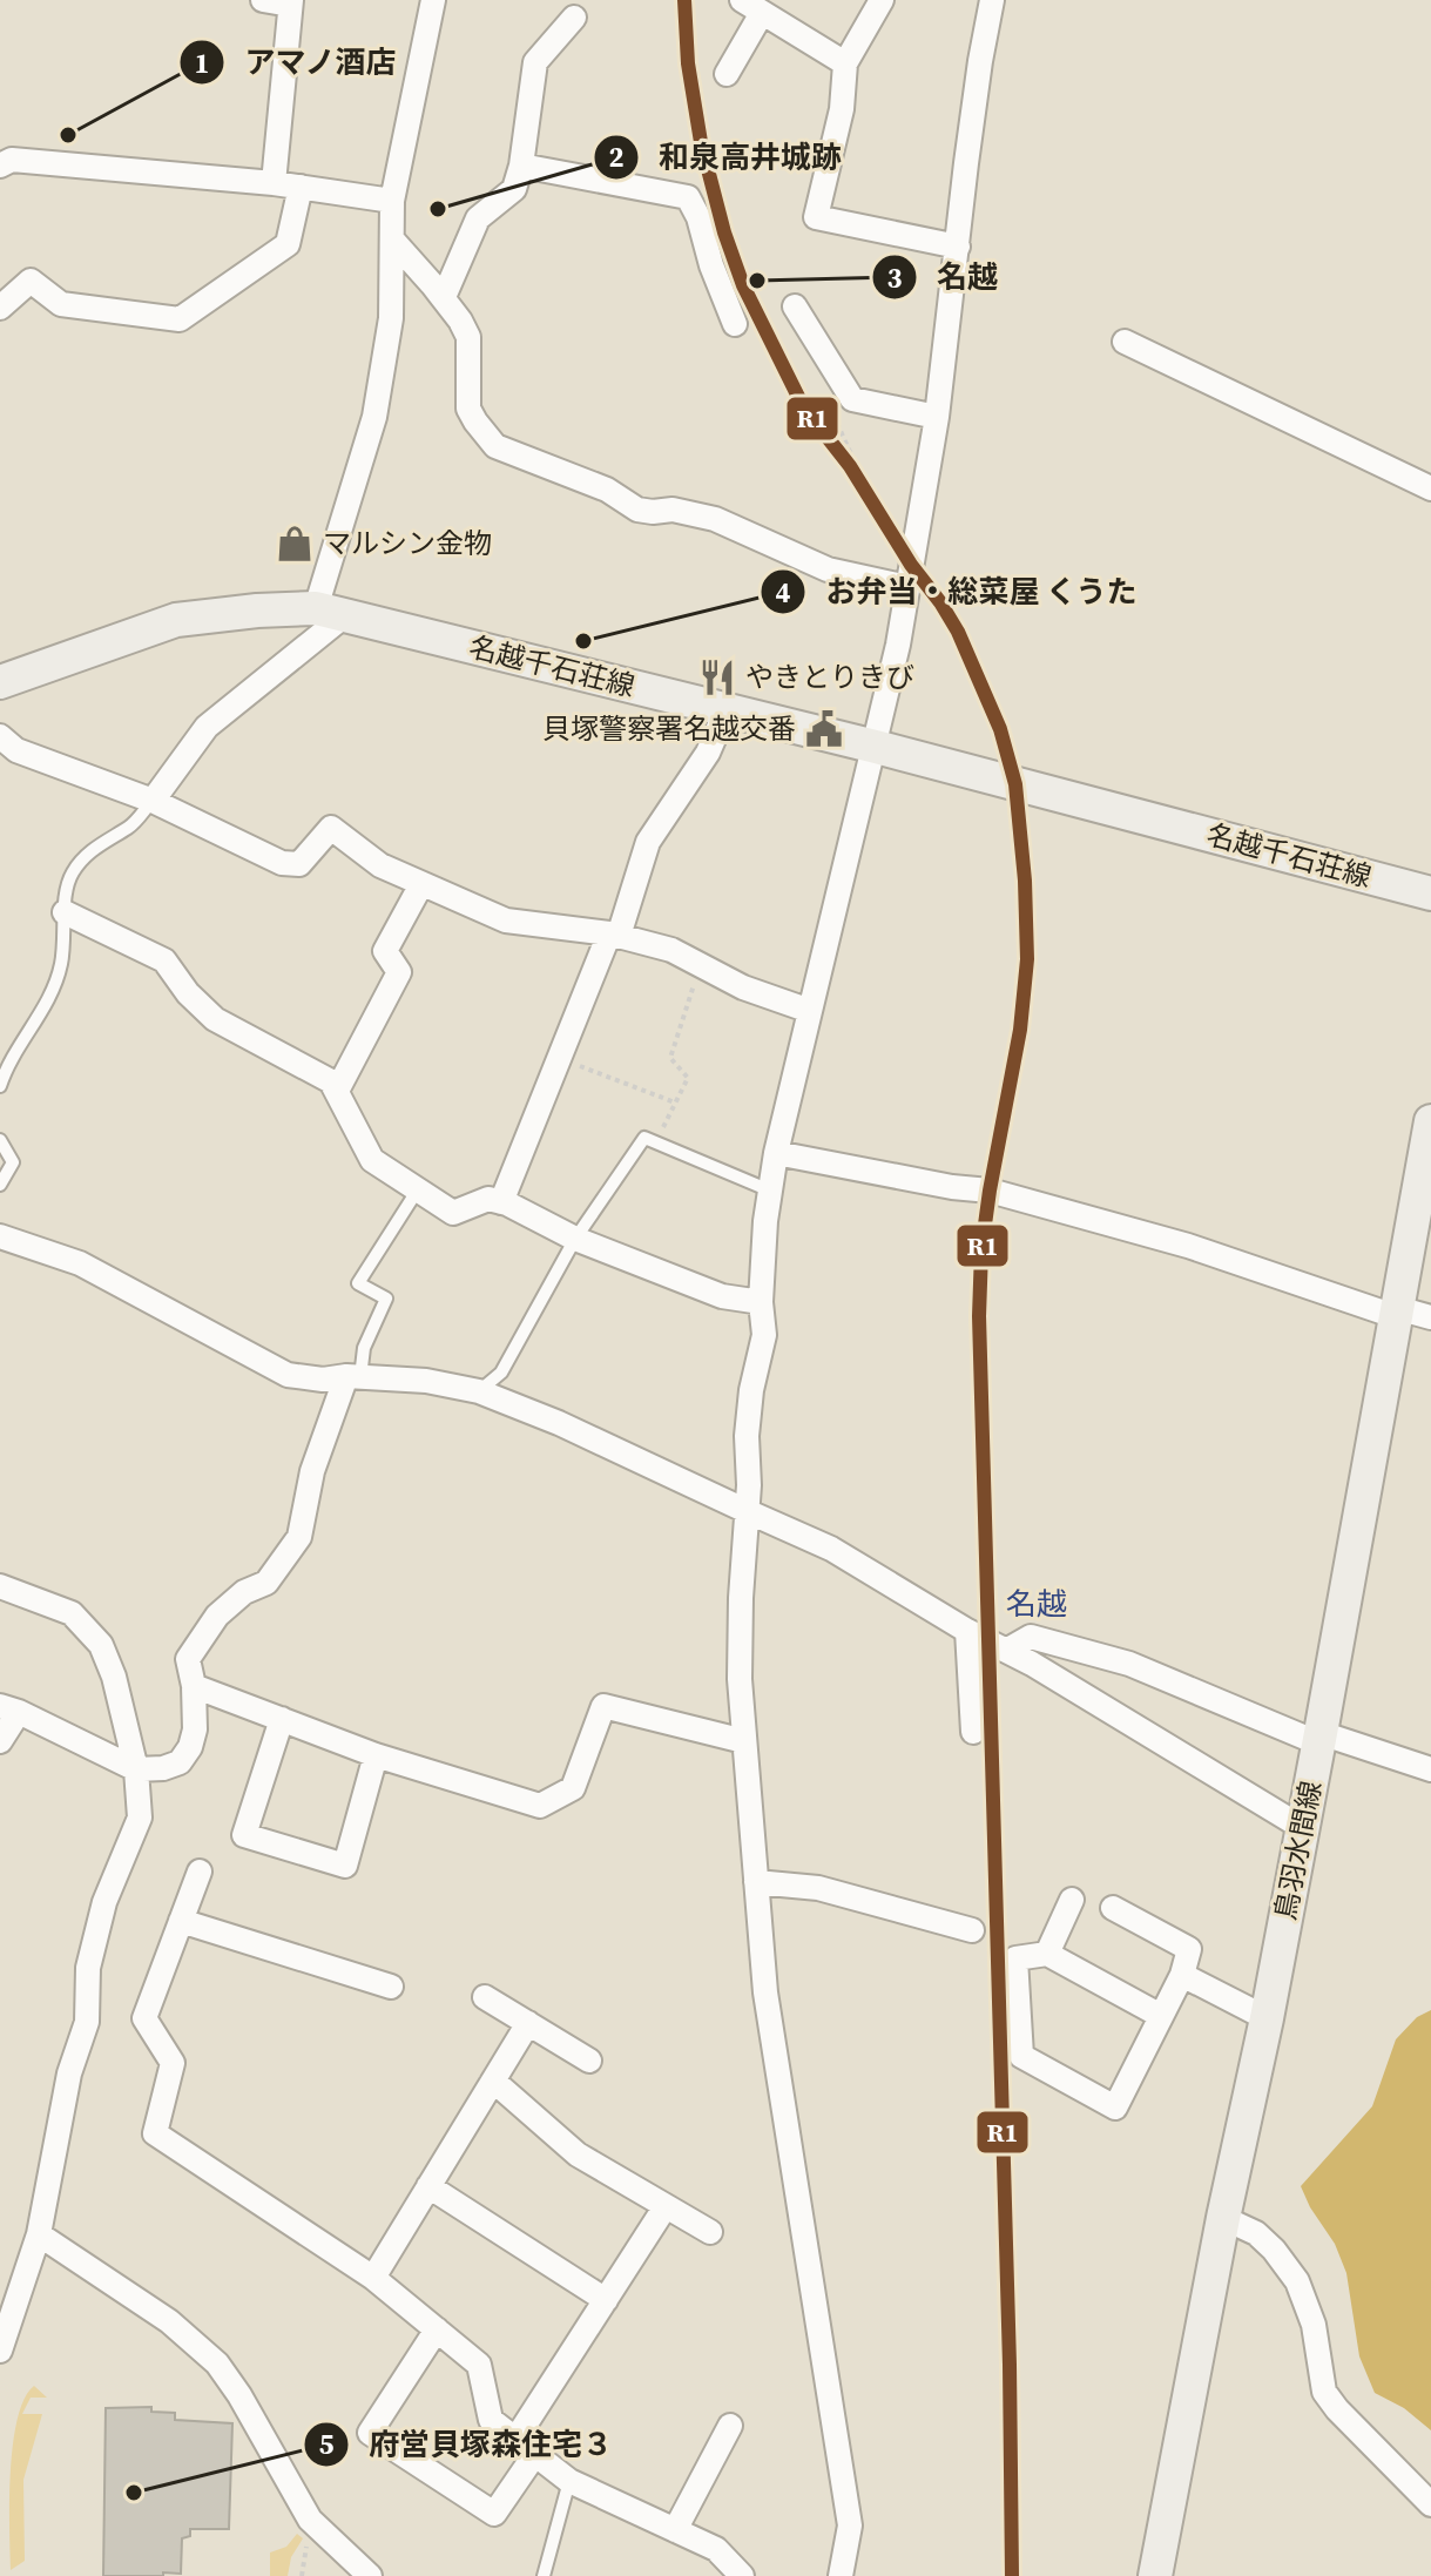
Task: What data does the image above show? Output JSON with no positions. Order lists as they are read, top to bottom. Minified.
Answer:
{"streets":{"street":["名越千石荘線","鳥羽水間線"]},"districts":["名越"],"places":{"other":["アマノ酒店","和泉高井城跡","名越","お弁当・総菜屋 くうた","府営貝塚森住宅３"],"shop":["マルシン金物"],"restaurant":["やきとりきび"],"public building":["貝塚警察署名越交番"]},"lines":["transit line R1"]}
